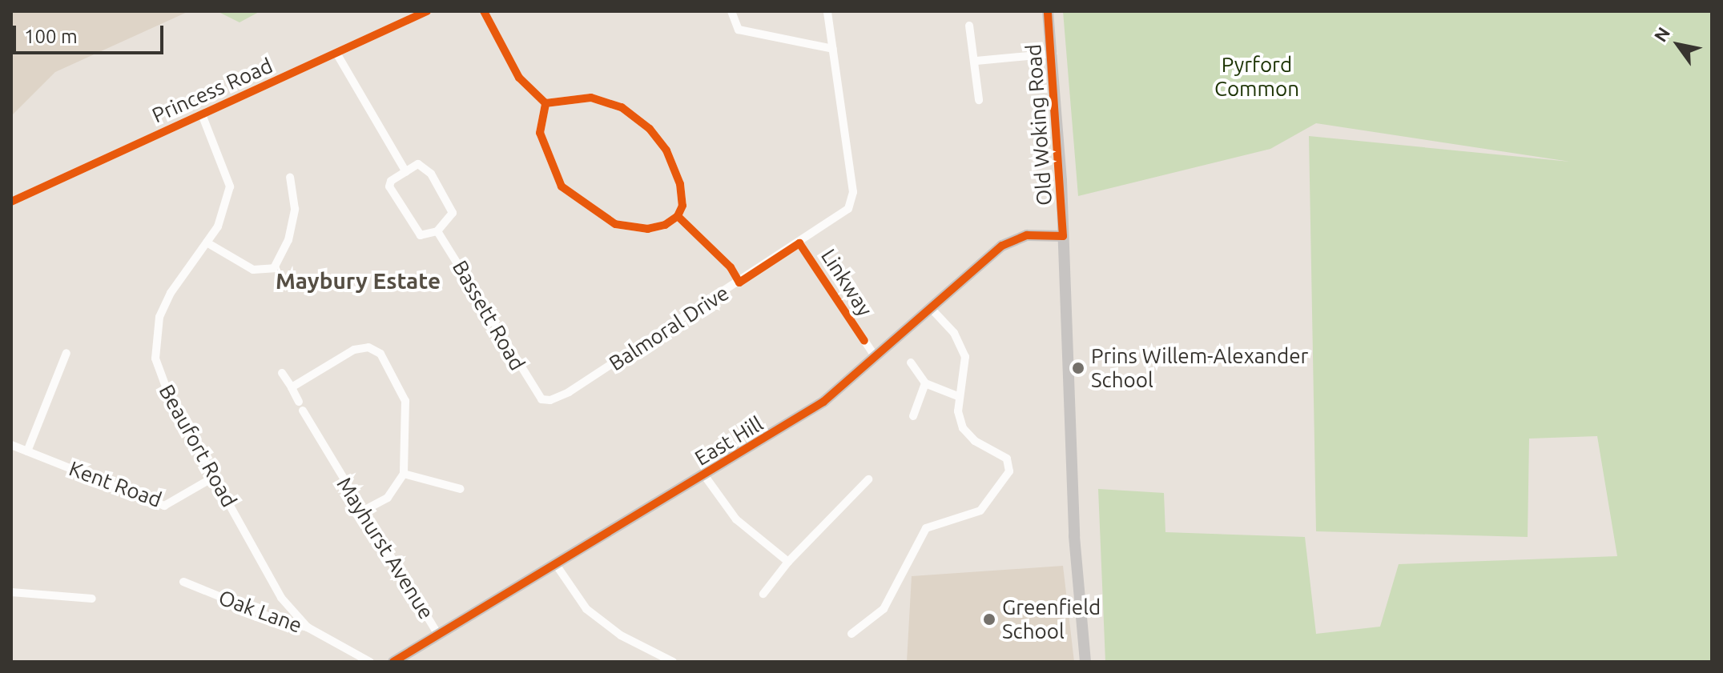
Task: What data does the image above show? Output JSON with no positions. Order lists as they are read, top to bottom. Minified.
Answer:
{"streets":{"street":["Princess Road","Old Woking Road","Linkway","Bassett Road","Balmoral Drive","East Hill","Beaufort Road","Kent Road","Mayhurst Avenue","Oak Lane"]},"crossings":[["Princess Road","Beaufort Road"],["Old Woking Road","East Hill"],["Linkway","Balmoral Drive"],["Linkway","East Hill"],["Bassett Road","Balmoral Drive"],["East Hill","Mayhurst Avenue"],["Beaufort Road","Kent Road"],["Beaufort Road","Oak Lane"]],"districts":["Maybury Estate"],"parks":["Pyrford Common"],"places":["Prins Willem-Alexander School","Greenfield School"],"scale_bar":"100 m","north":"top left"}
